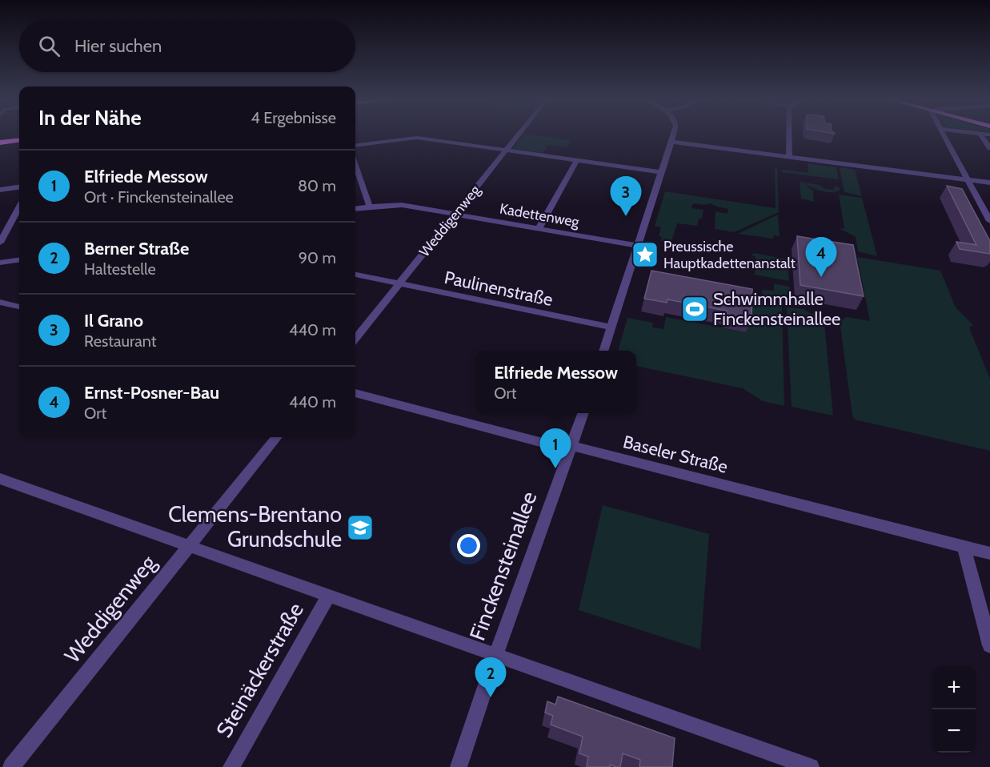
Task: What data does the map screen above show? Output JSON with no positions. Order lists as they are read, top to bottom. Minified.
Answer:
{"streets":{"street":["Kadettenweg","Weddigenweg","Paulinenstraße","Baseler Straße","Finckensteinallee","Steinäckerstraße"]},"crossings":[["Kadettenweg","Weddigenweg"],["Weddigenweg","Paulinenstraße"],["Baseler Straße","Finckensteinallee"]],"places":{"place":["Preussische Hauptkadettenanstalt"],"sports":["Schwimmhalle Finckensteinallee"],"school or university":["Clemens-Brentano Grundschule"]},"page":{"search":"Hier suchen","heading":["In der Nähe","4 Ergebnisse"],"list":[{"mark":"1","name":"Elfriede Messow","note":"Ort · Finckensteinallee","value":"80 m"},{"mark":"2","name":"Berner Straße","note":"Haltestelle","value":"90 m"},{"mark":"3","name":"Il Grano","note":"Restaurant","value":"440 m"},{"mark":"4","name":"Ernst-Posner-Bau","note":"Ort","value":"440 m"}],"pins":["3","4","1","2"],"popup":["Elfriede Messow","Ort"],"map_buttons":["+","−"]}}
